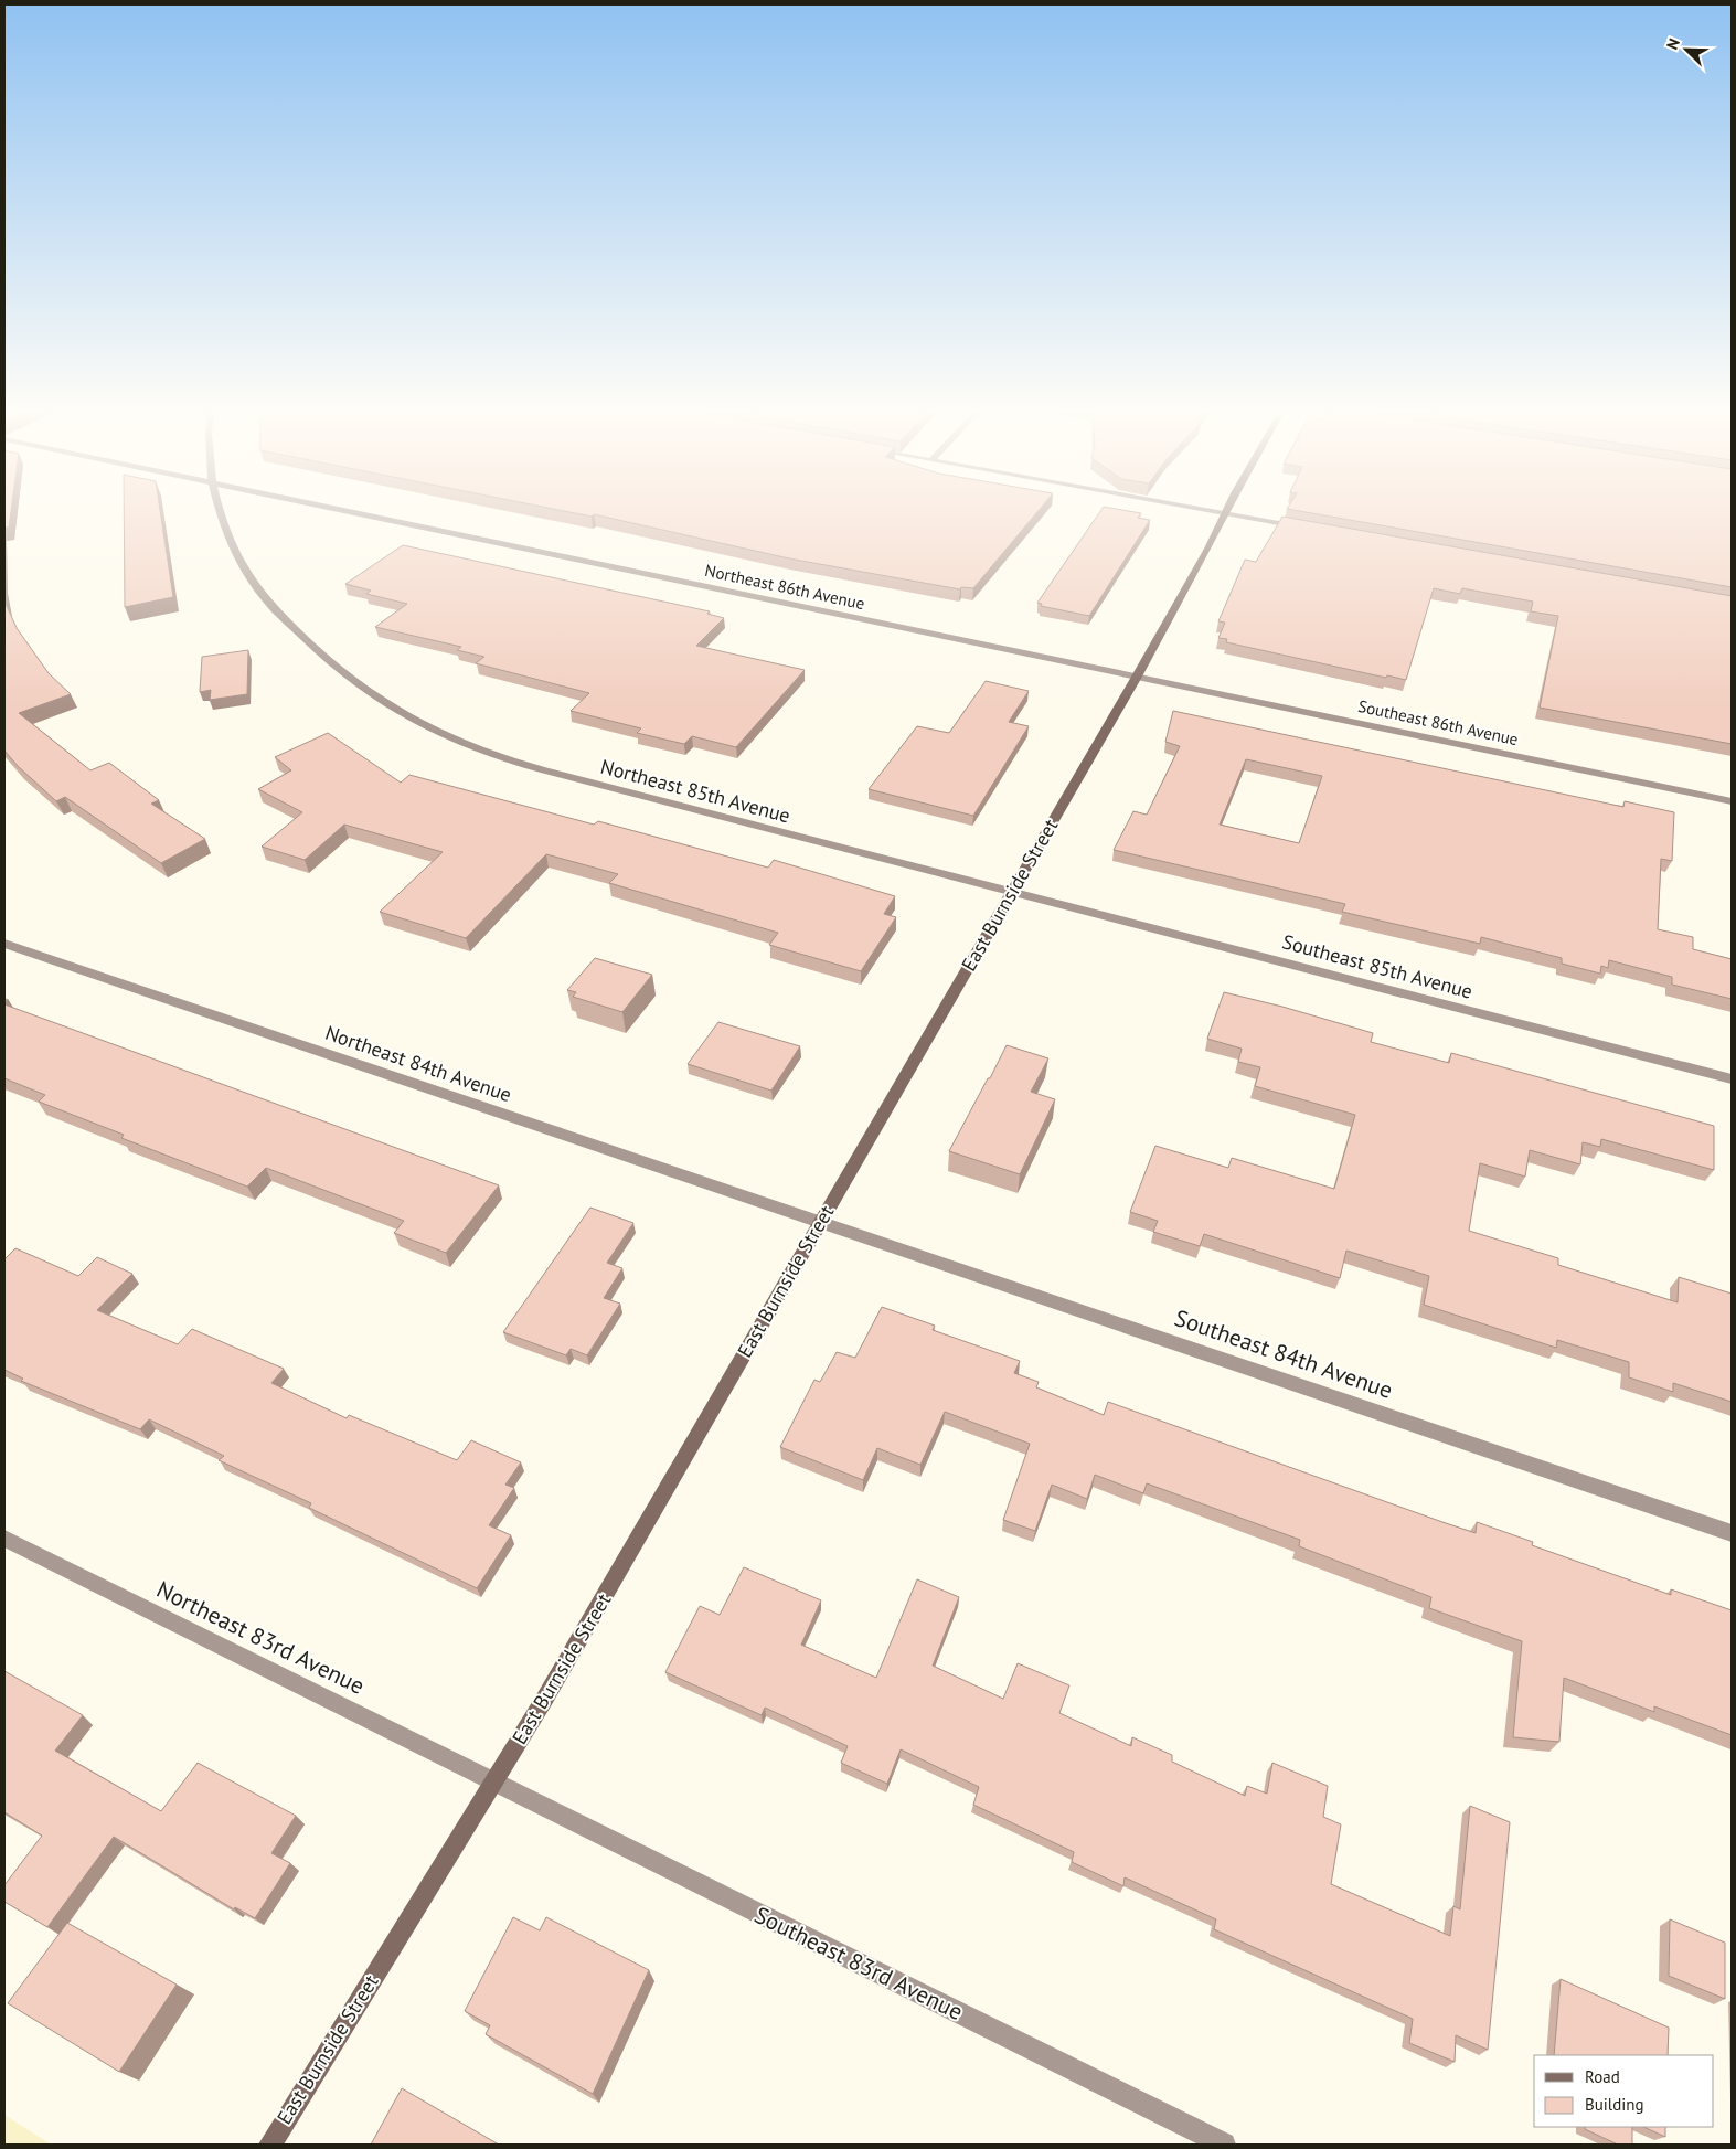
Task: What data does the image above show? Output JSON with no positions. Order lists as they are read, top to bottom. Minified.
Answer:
{"streets":{"street":["Northeast 86th Avenue","Southeast 86th Avenue","Northeast 85th Avenue","East Burnside Street","Southeast 85th Avenue","Northeast 84th Avenue","Southeast 84th Avenue","Northeast 83rd Avenue","Southeast 83rd Avenue"]},"crossings":[["Northeast 86th Avenue","Southeast 86th Avenue"],["Northeast 86th Avenue","East Burnside Street"],["Southeast 86th Avenue","East Burnside Street"],["Northeast 85th Avenue","East Burnside Street"],["Northeast 85th Avenue","Southeast 85th Avenue"],["East Burnside Street","Southeast 85th Avenue"],["East Burnside Street","Northeast 84th Avenue"],["East Burnside Street","Southeast 84th Avenue"],["East Burnside Street","Northeast 83rd Avenue"],["East Burnside Street","Southeast 83rd Avenue"],["Northeast 84th Avenue","Southeast 84th Avenue"],["Northeast 83rd Avenue","Southeast 83rd Avenue"]],"legend":["Road","Building"],"north":"top left"}
